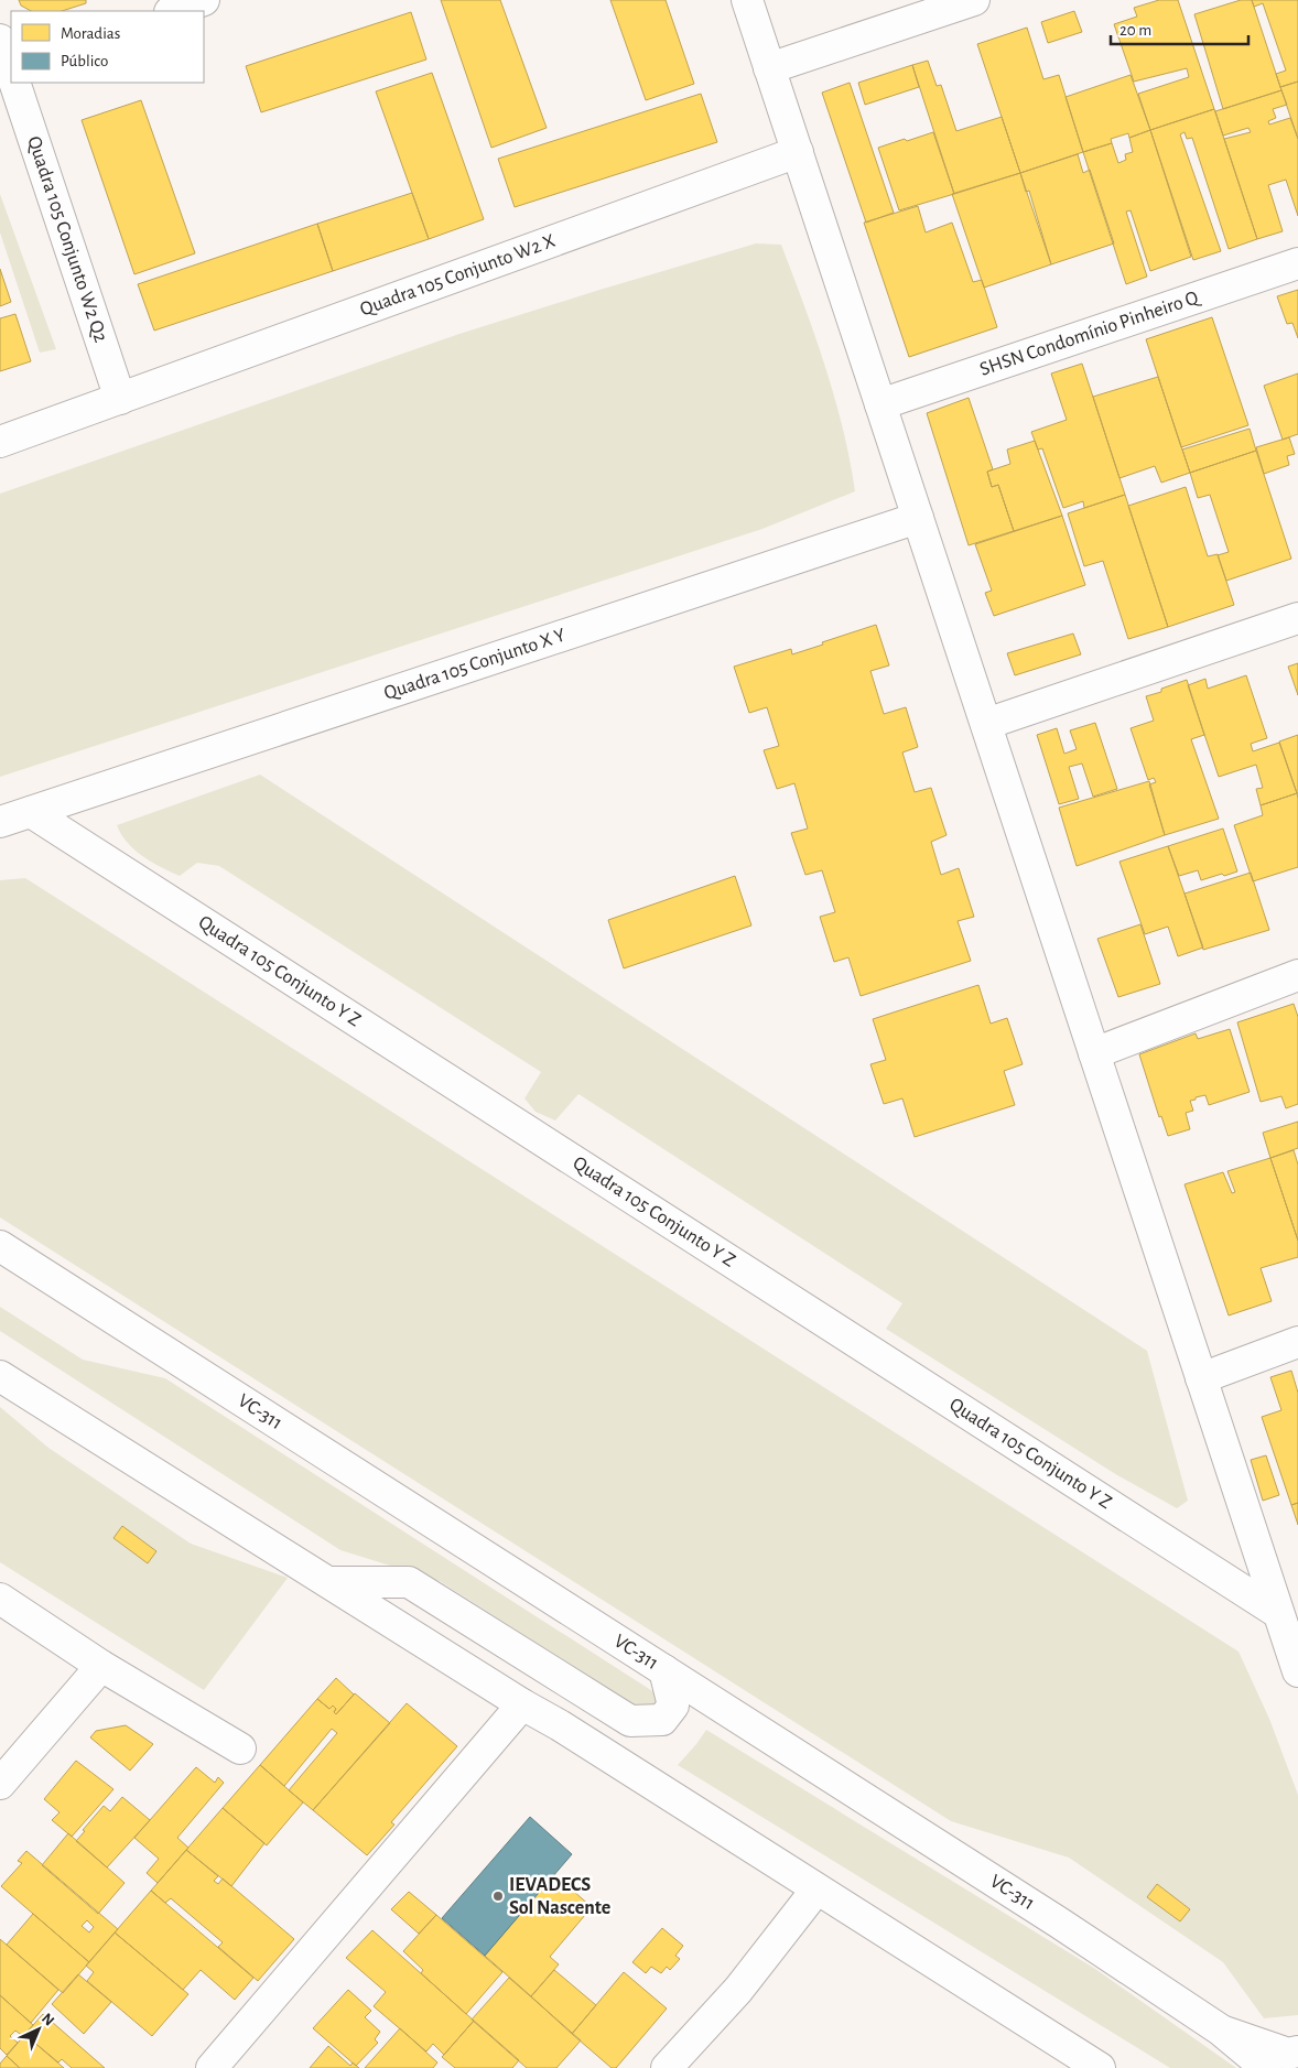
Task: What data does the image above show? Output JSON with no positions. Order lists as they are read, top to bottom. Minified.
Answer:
{"streets":{"street":["Quadra 105 Conjunto W2 Q2","Quadra 105 Conjunto W2 X","SHSN Condomínio Pinheiro Q","Quadra 105 Conjunto X Y","Quadra 105 Conjunto Y Z","VC-311"]},"crossings":[["Quadra 105 Conjunto W2 Q2","Quadra 105 Conjunto W2 X"],["Quadra 105 Conjunto X Y","Quadra 105 Conjunto Y Z"]],"places":["IEVADECS Sol Nascente"],"legend":["Moradias","Público"],"scale_bar":"20 m","north":"top right"}
